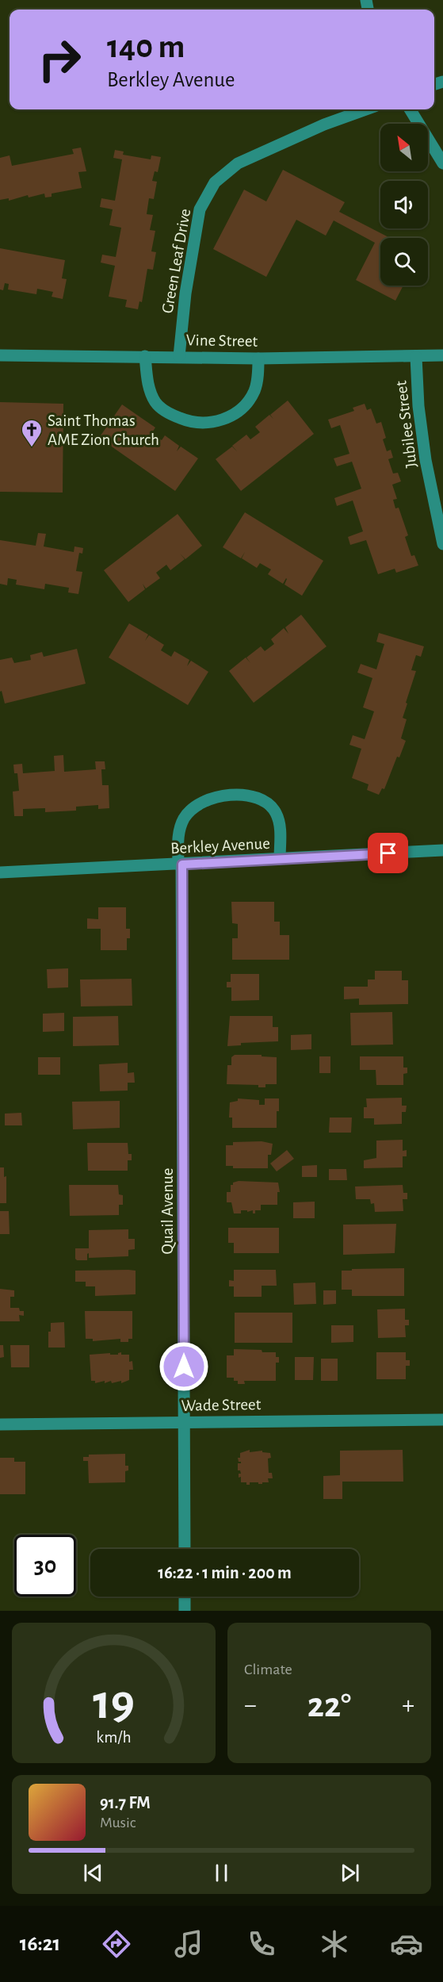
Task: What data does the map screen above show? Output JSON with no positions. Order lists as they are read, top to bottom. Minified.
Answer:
{"streets":{"street":["Green Leaf Drive","Vine Street","Jubilee Street","Berkley Avenue","Quail Avenue","Wade Street"]},"crossings":[["Green Leaf Drive","Vine Street"],["Vine Street","Jubilee Street"],["Berkley Avenue","Quail Avenue"],["Quail Avenue","Wade Street"]],"places":{"church":["Saint Thomas AME Zion Church"]},"north":"top left","page":{"turn":["140 m","Berkley Avenue"],"limit":"30","trip":"16:22 · 1 min · 200 m","tile":"Climate","heat":["−","22°","+"],"song":["91.7 FM","Music"],"tabs":"16:21","gauge":["19","km/h"]}}
